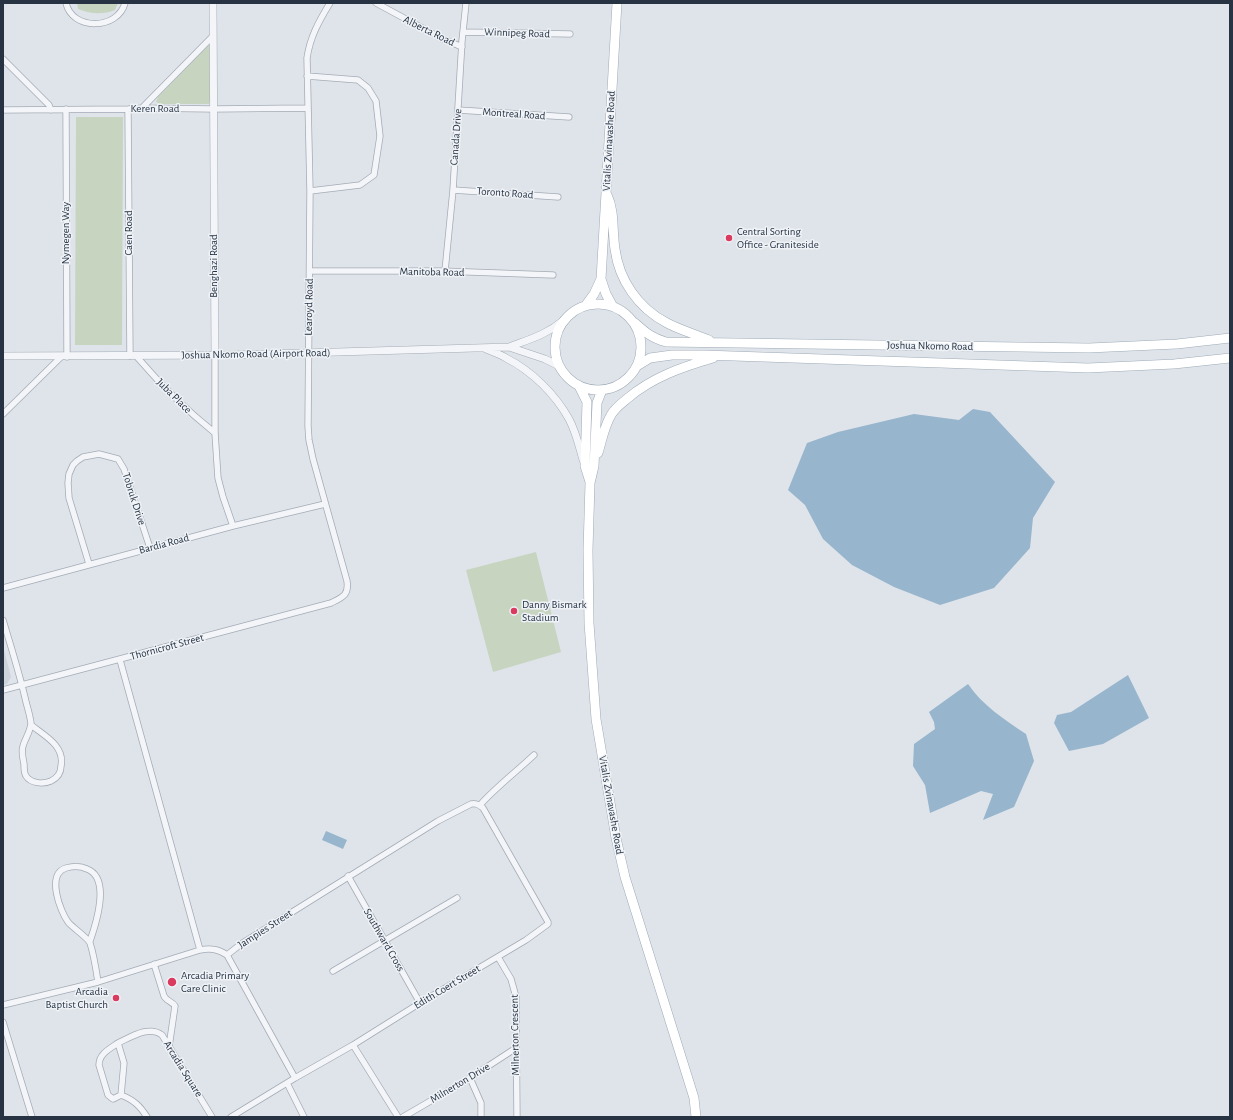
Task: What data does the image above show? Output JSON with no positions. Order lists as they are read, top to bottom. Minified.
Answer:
{"streets":{"main road":["Vitalis Zvinavashe Road","Joshua Nkomo Road"],"street":["Alberta Road","Winnipeg Road","Keren Road","Montreal Road","Canada Drive","Toronto Road","Nymegen Way","Caen Road","Benghazi Road","Manitoba Road","Learoyd Road","Joshua Nkomo Road (Airport Road)","Juba Place","Tobruk Drive","Bardia Road","Thornicroft Street","Jampies Street","Southward Cross","Edith Coert Street","Milnerton Crescent","Arcadia Square","Milnerton Drive"]},"crossings":[["Alberta Road","Canada Drive"],["Winnipeg Road","Canada Drive"],["Keren Road","Nymegen Way"],["Keren Road","Caen Road"],["Keren Road","Benghazi Road"],["Keren Road","Learoyd Road"],["Montreal Road","Canada Drive"],["Canada Drive","Toronto Road"],["Canada Drive","Manitoba Road"],["Vitalis Zvinavashe Road","Joshua Nkomo Road"],["Nymegen Way","Joshua Nkomo Road (Airport Road)"],["Caen Road","Joshua Nkomo Road (Airport Road)"],["Caen Road","Juba Place"],["Benghazi Road","Joshua Nkomo Road (Airport Road)"],["Benghazi Road","Juba Place"],["Benghazi Road","Bardia Road"],["Manitoba Road","Learoyd Road"],["Learoyd Road","Joshua Nkomo Road (Airport Road)"],["Learoyd Road","Bardia Road"],["Learoyd Road","Thornicroft Street"],["Joshua Nkomo Road (Airport Road)","Juba Place"],["Tobruk Drive","Bardia Road"],["Jampies Street","Southward Cross"],["Jampies Street","Edith Coert Street"],["Southward Cross","Edith Coert Street"],["Edith Coert Street","Milnerton Crescent"],["Milnerton Crescent","Milnerton Drive"]],"places":["Central Sorting Office - Graniteside","Danny Bismark Stadium","Arcadia Primary Care Clinic","Arcadia Baptist Church"]}
